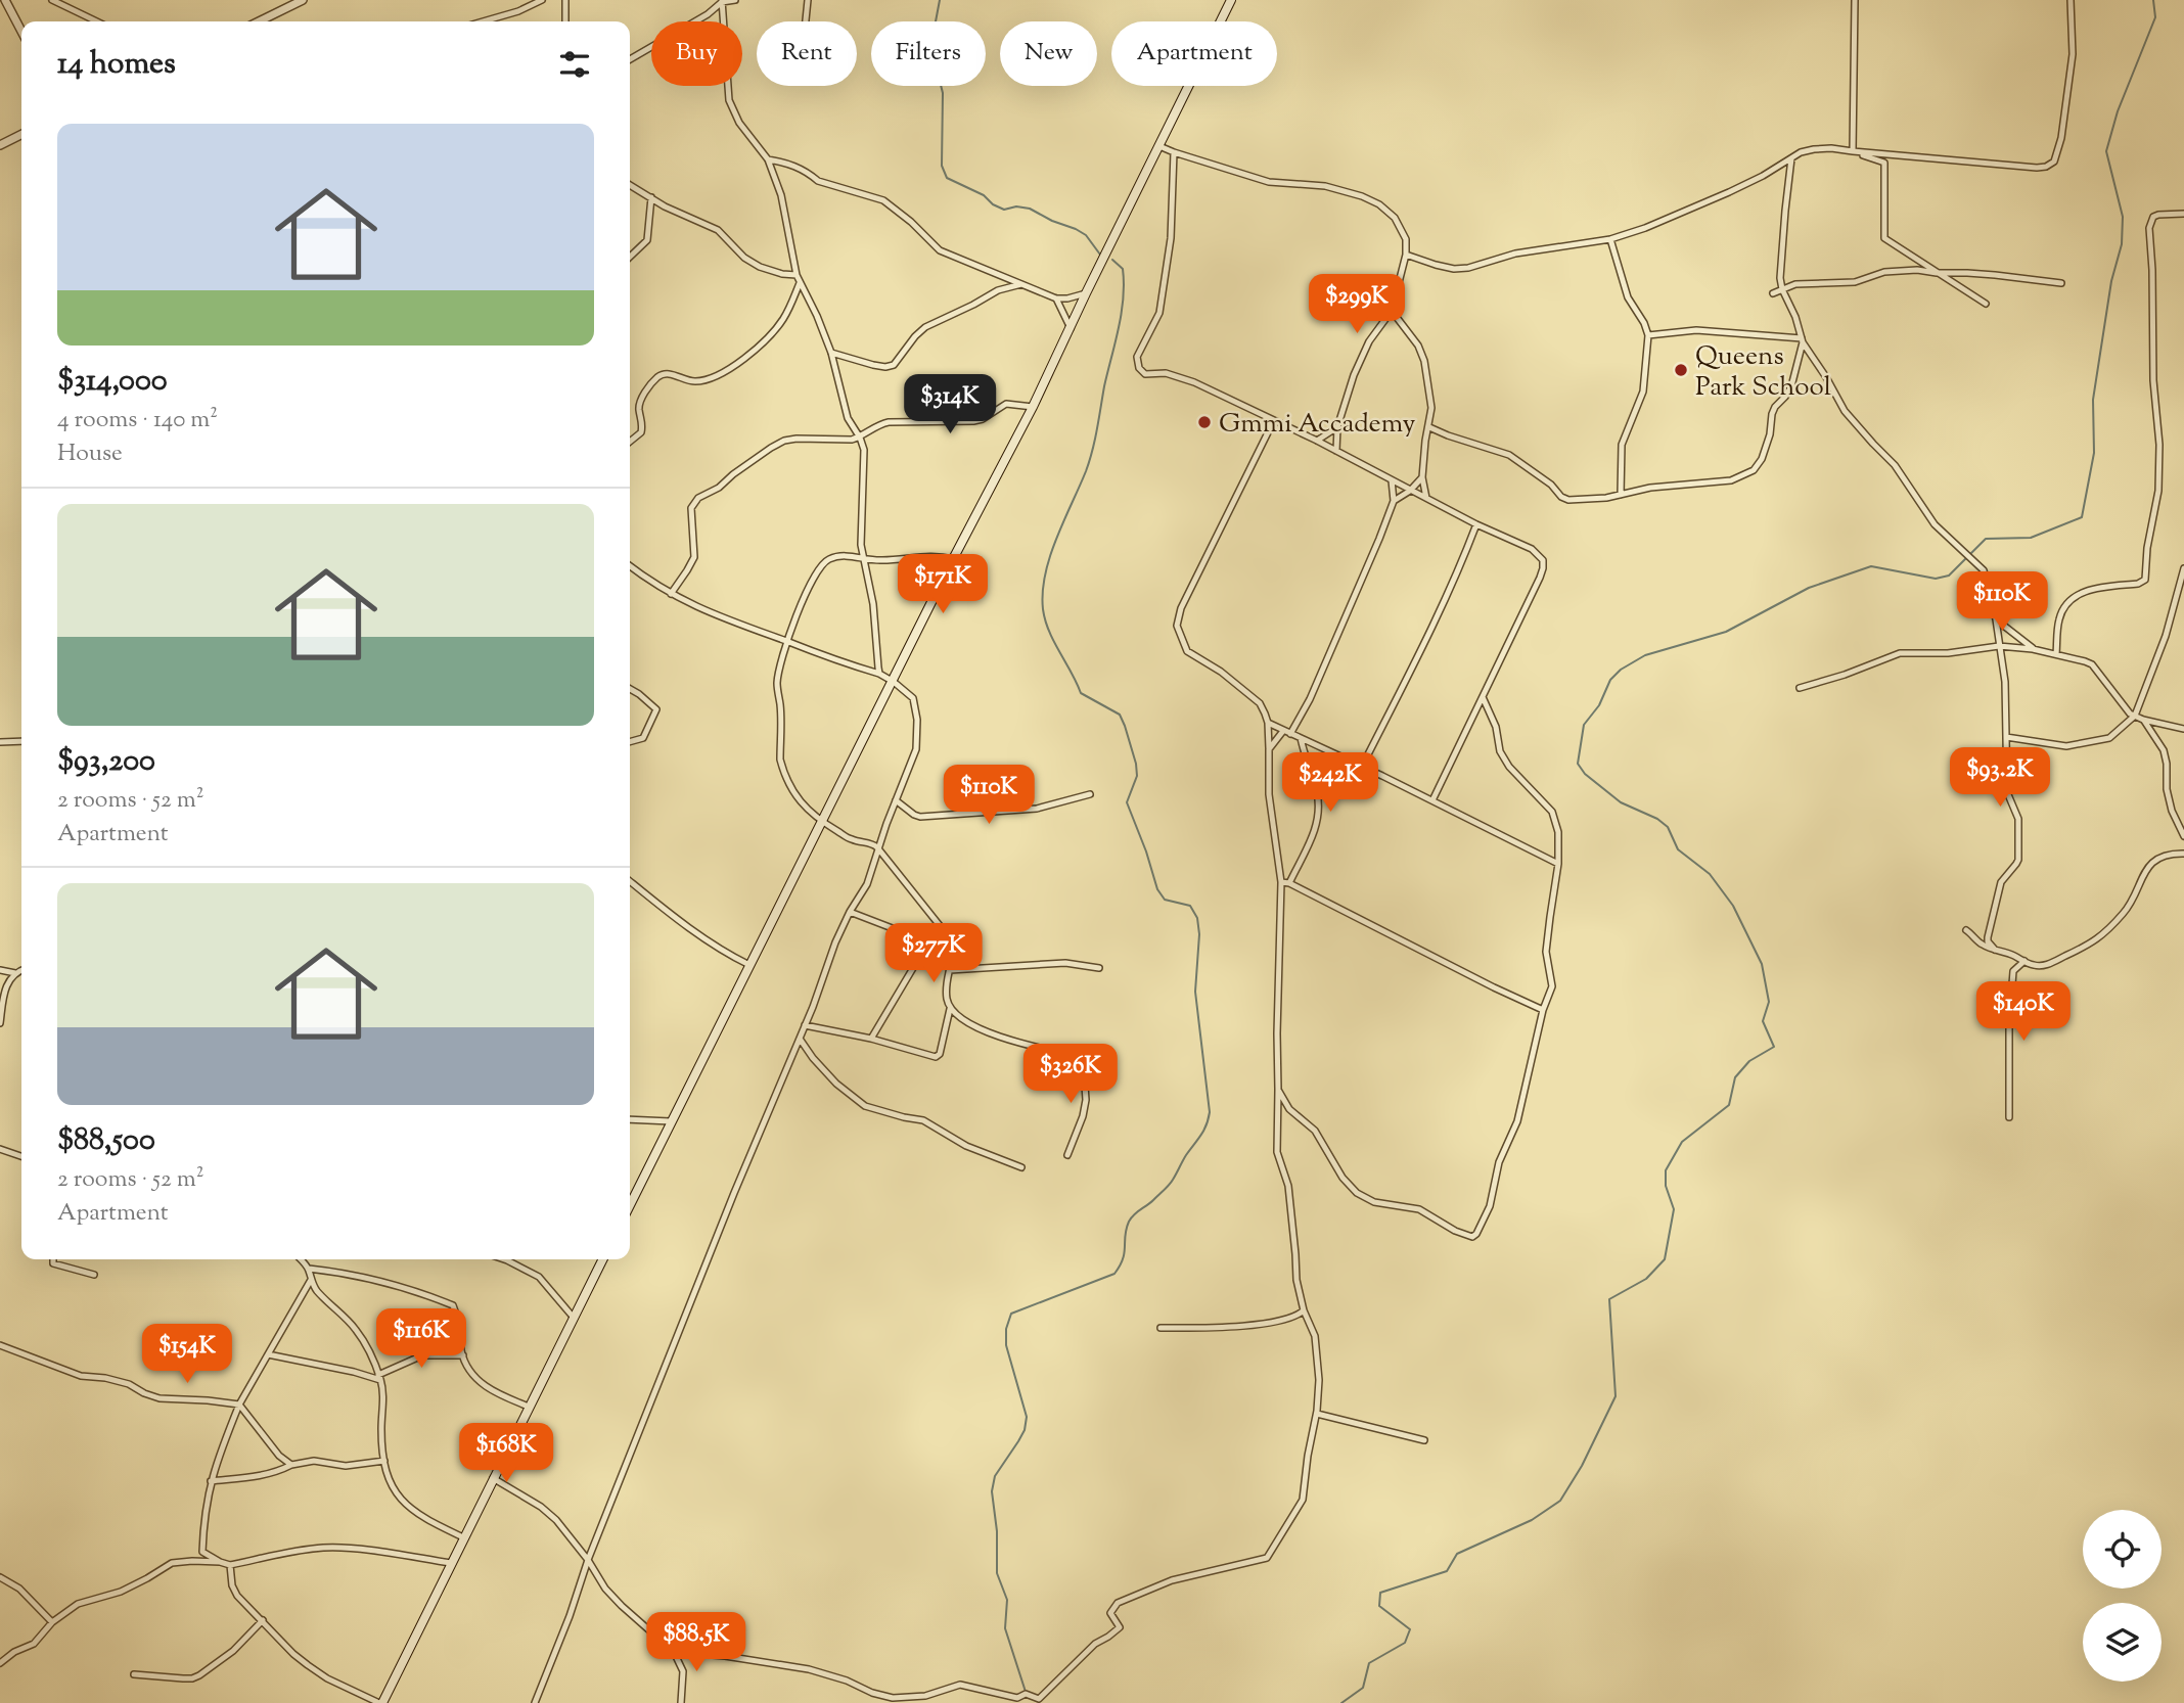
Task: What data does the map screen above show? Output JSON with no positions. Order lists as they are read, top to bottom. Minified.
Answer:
{"places":["Queens Park School","Gmmi Accademy"],"page":{"chip":["Buy","Rent","Filters","New","Apartment"],"heading":"14 homes","list":[{"name":"$314,000","note":"4 rooms · 140 m² · House"},{"name":"$93,200","note":"2 rooms · 52 m² · Apartment"},{"name":"$88,500","note":"2 rooms · 52 m² · Apartment"}],"price":["$299K","$314K","$171K","$110K","$93.2K","$242K","$110K","$277K","$140K","$326K","$116K","$154K","$168K","$88.5K"]}}
